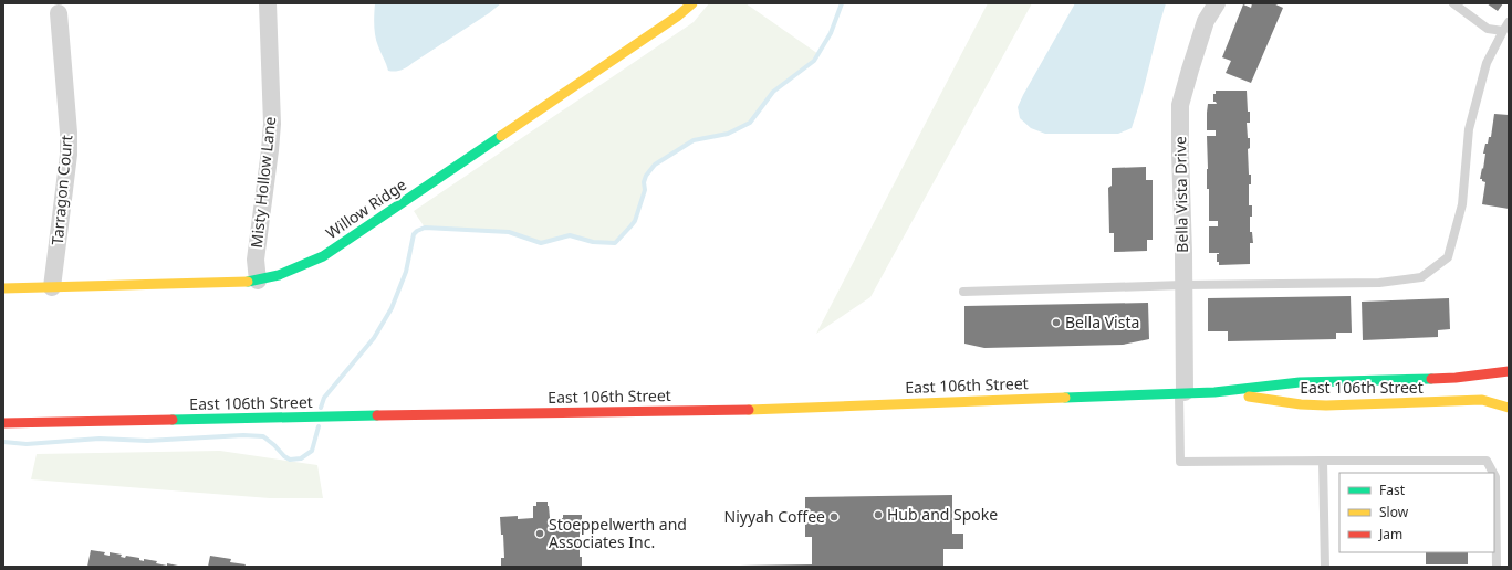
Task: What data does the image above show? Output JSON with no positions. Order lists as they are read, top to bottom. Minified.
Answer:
{"streets":{"main road":["Willow Ridge","East 106th Street"],"street":["Misty Hollow Lane","Tarragon Court","Bella Vista Drive"]},"crossings":[["Misty Hollow Lane","Willow Ridge"],["Tarragon Court","Willow Ridge"],["Bella Vista Drive","East 106th Street"]],"places":["Bella Vista","Hub and Spoke","Niyyah Coffee","Stoeppelwerth and Associates Inc."],"legend":["Fast","Slow","Jam"]}
